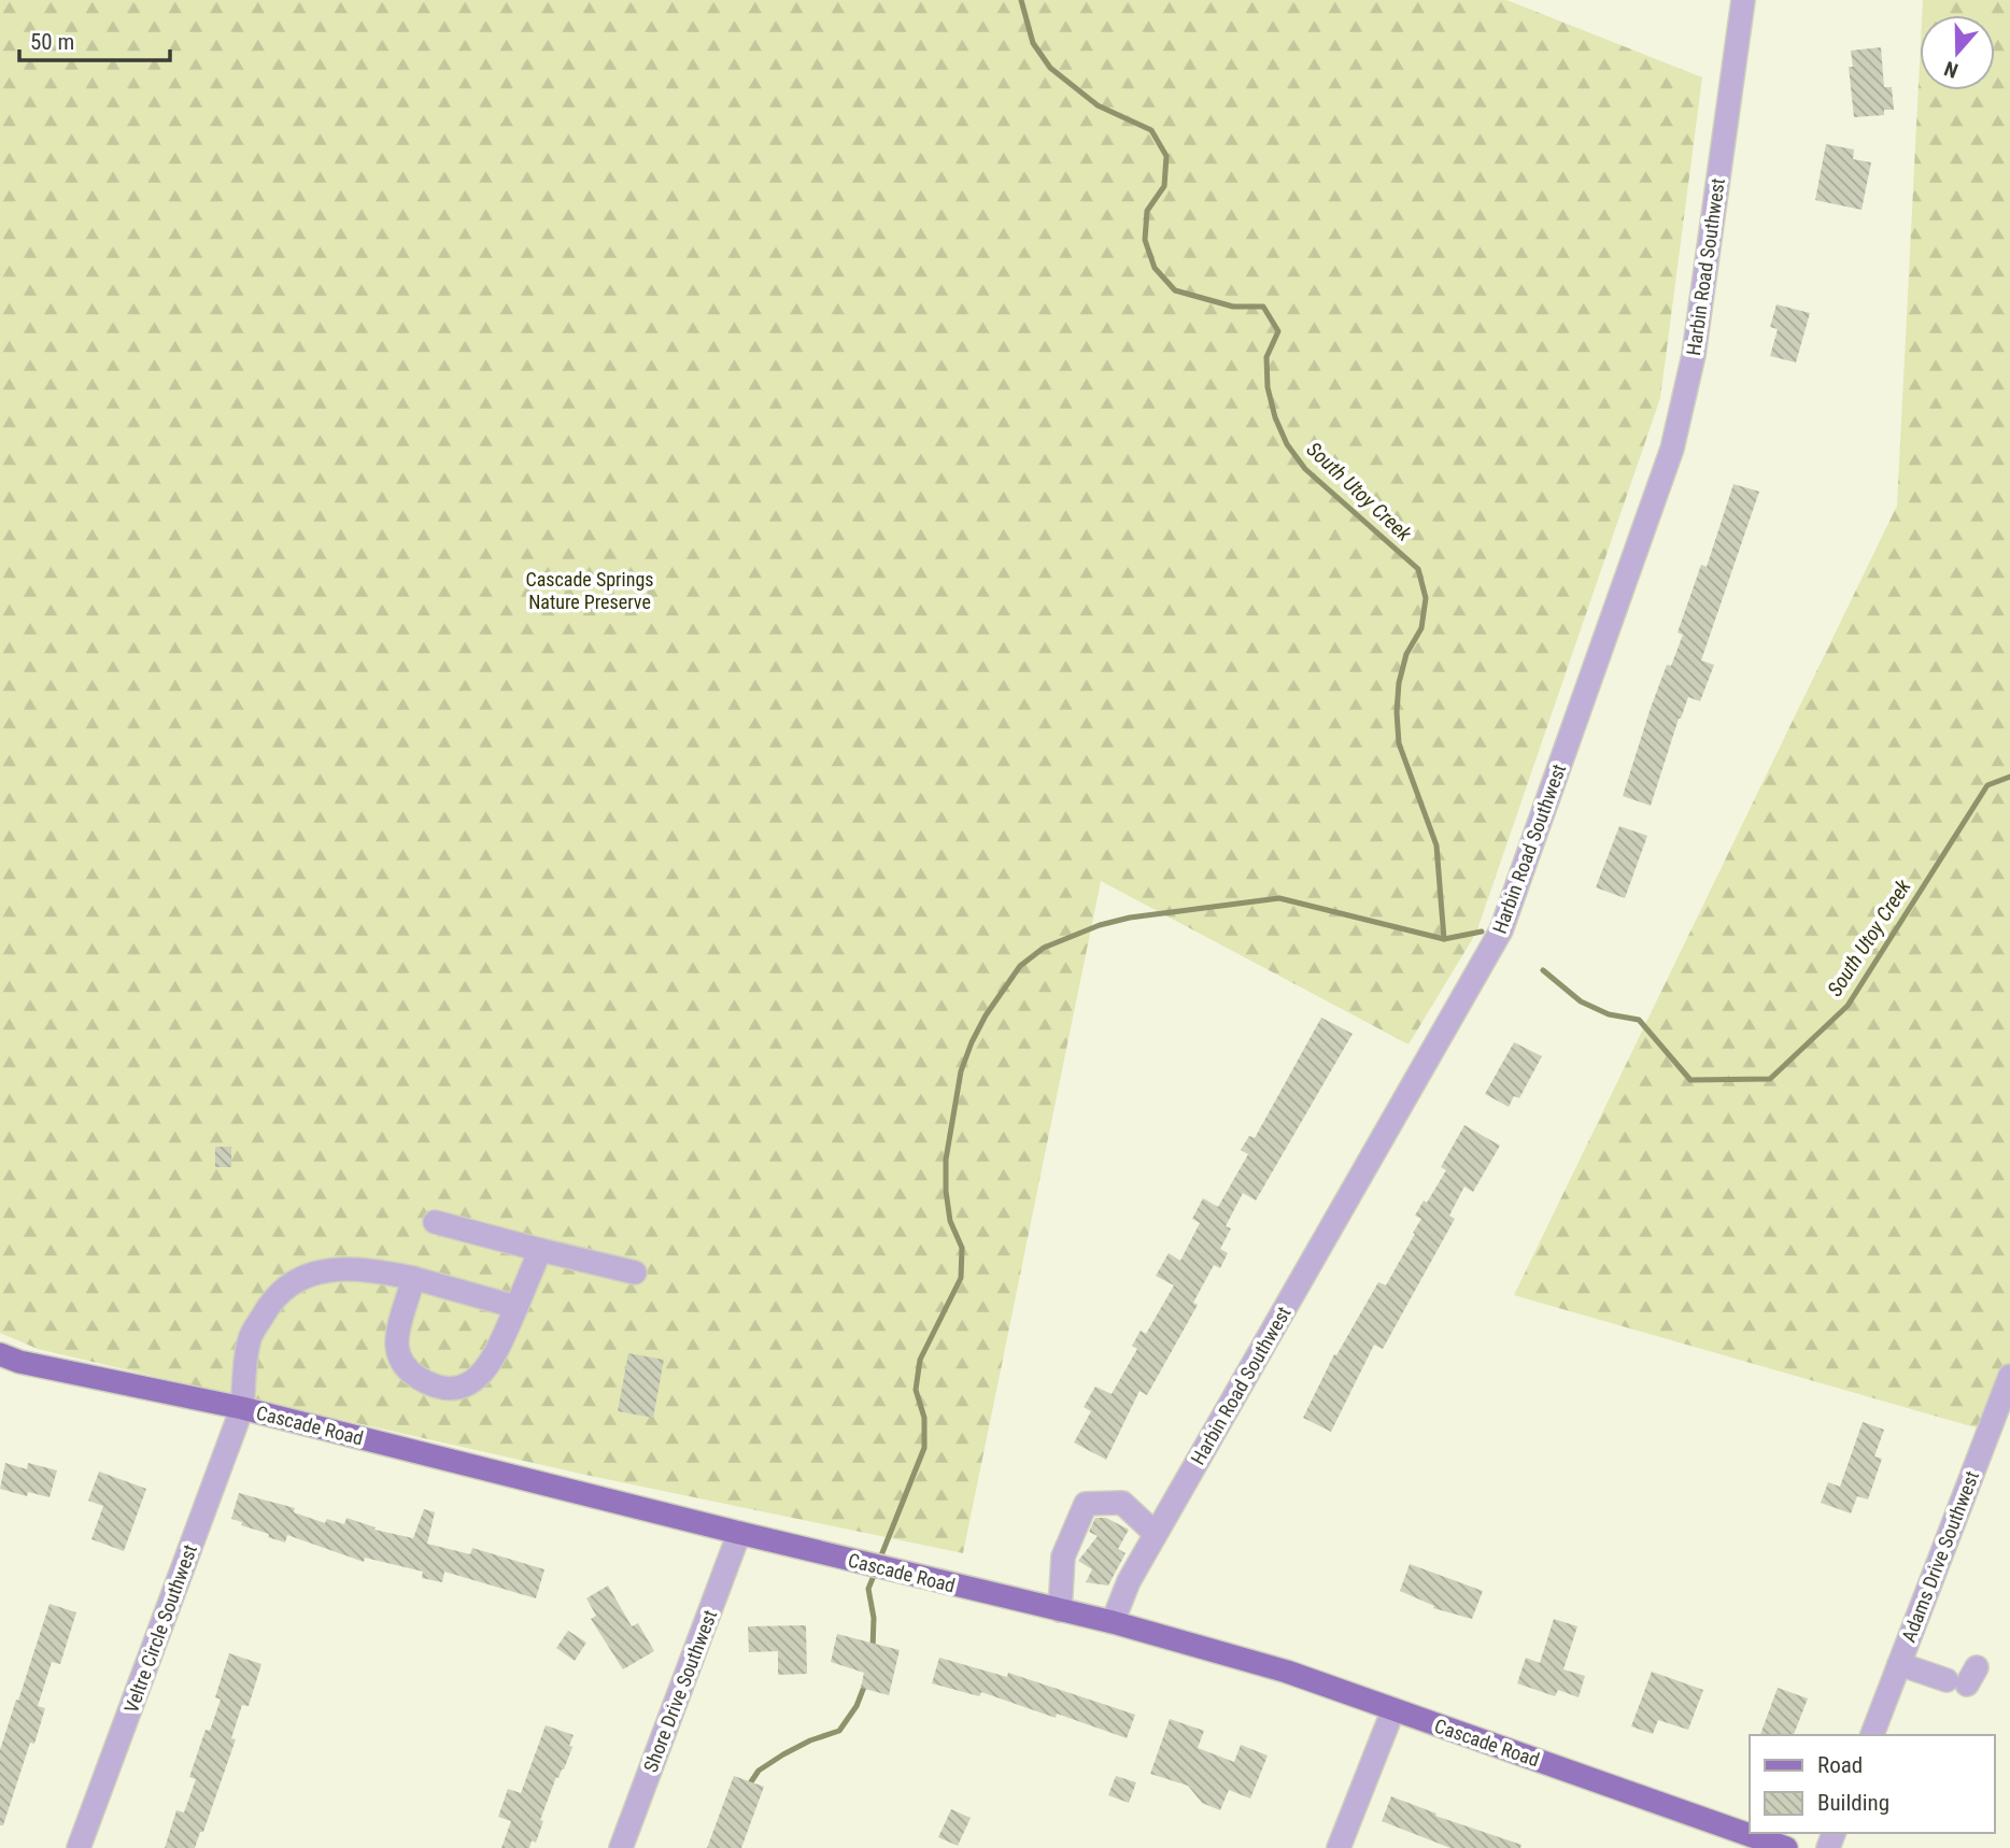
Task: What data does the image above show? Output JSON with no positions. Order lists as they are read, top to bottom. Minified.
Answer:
{"streets":{"main road":["Cascade Road"],"street":["Harbin Road Southwest","Adams Drive Southwest","Veltre Circle Southwest","Shore Drive Southwest"]},"crossings":[["Harbin Road Southwest","Cascade Road"],["Cascade Road","Veltre Circle Southwest"],["Cascade Road","Shore Drive Southwest"]],"water":["South Utoy Creek"],"parks":["Cascade Springs Nature Preserve"],"legend":["Road","Building"],"scale_bar":"50 m","north":"bottom"}
